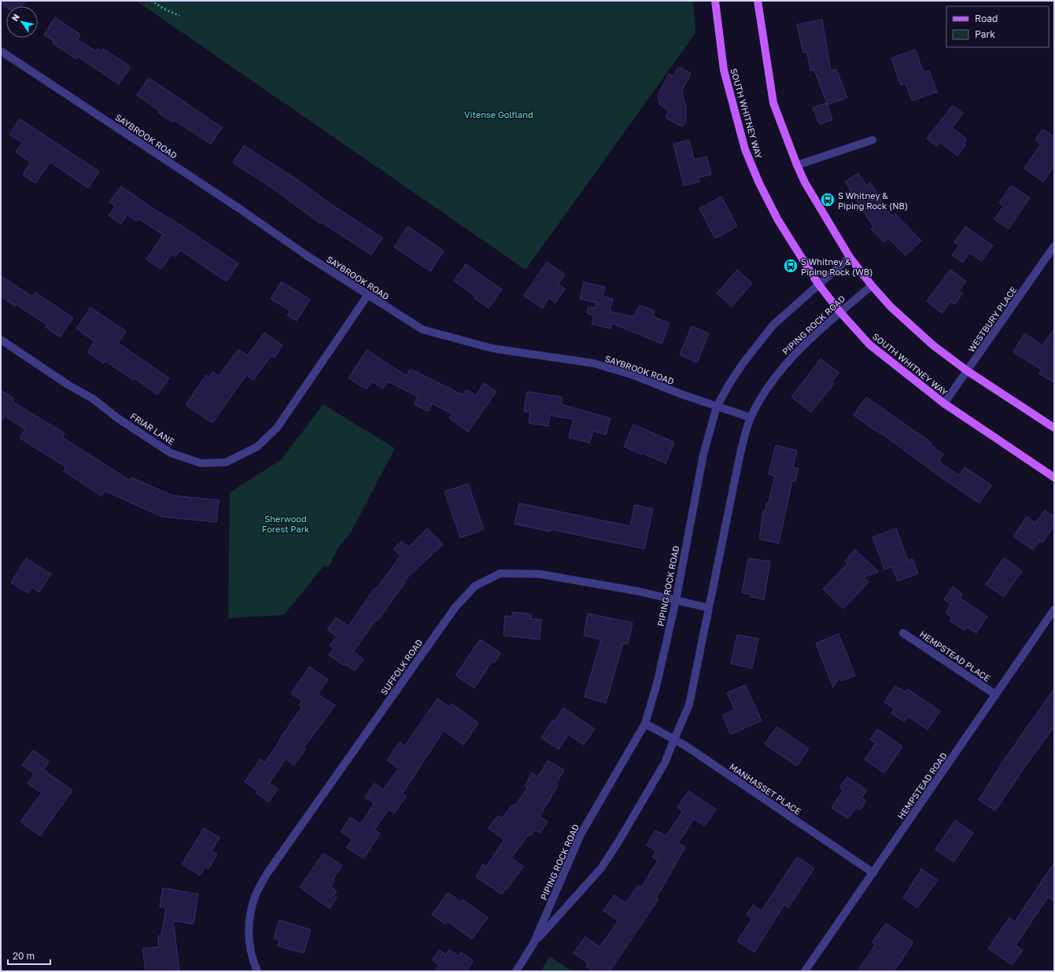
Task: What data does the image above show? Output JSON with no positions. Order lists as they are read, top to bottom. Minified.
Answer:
{"streets":{"main road":["SOUTH WHITNEY WAY"],"street":["SAYBROOK ROAD","WESTBURY PLACE","PIPING ROCK ROAD","FRIAR LANE","HEMPSTEAD PLACE","SUFFOLK ROAD","HEMPSTEAD ROAD","MANHASSET PLACE"]},"crossings":[["SOUTH WHITNEY WAY","WESTBURY PLACE"],["SOUTH WHITNEY WAY","PIPING ROCK ROAD"],["SAYBROOK ROAD","PIPING ROCK ROAD"],["SAYBROOK ROAD","FRIAR LANE"],["PIPING ROCK ROAD","SUFFOLK ROAD"],["PIPING ROCK ROAD","MANHASSET PLACE"],["HEMPSTEAD PLACE","HEMPSTEAD ROAD"],["HEMPSTEAD ROAD","MANHASSET PLACE"]],"parks":["Vitense Golfland","Sherwood Forest Park"],"places":{"bus stop":["S Whitney & Piping Rock (NB)","S Whitney & Piping Rock (WB)"]},"legend":["Road","Park"],"scale_bar":"20 m","north":"top left"}
